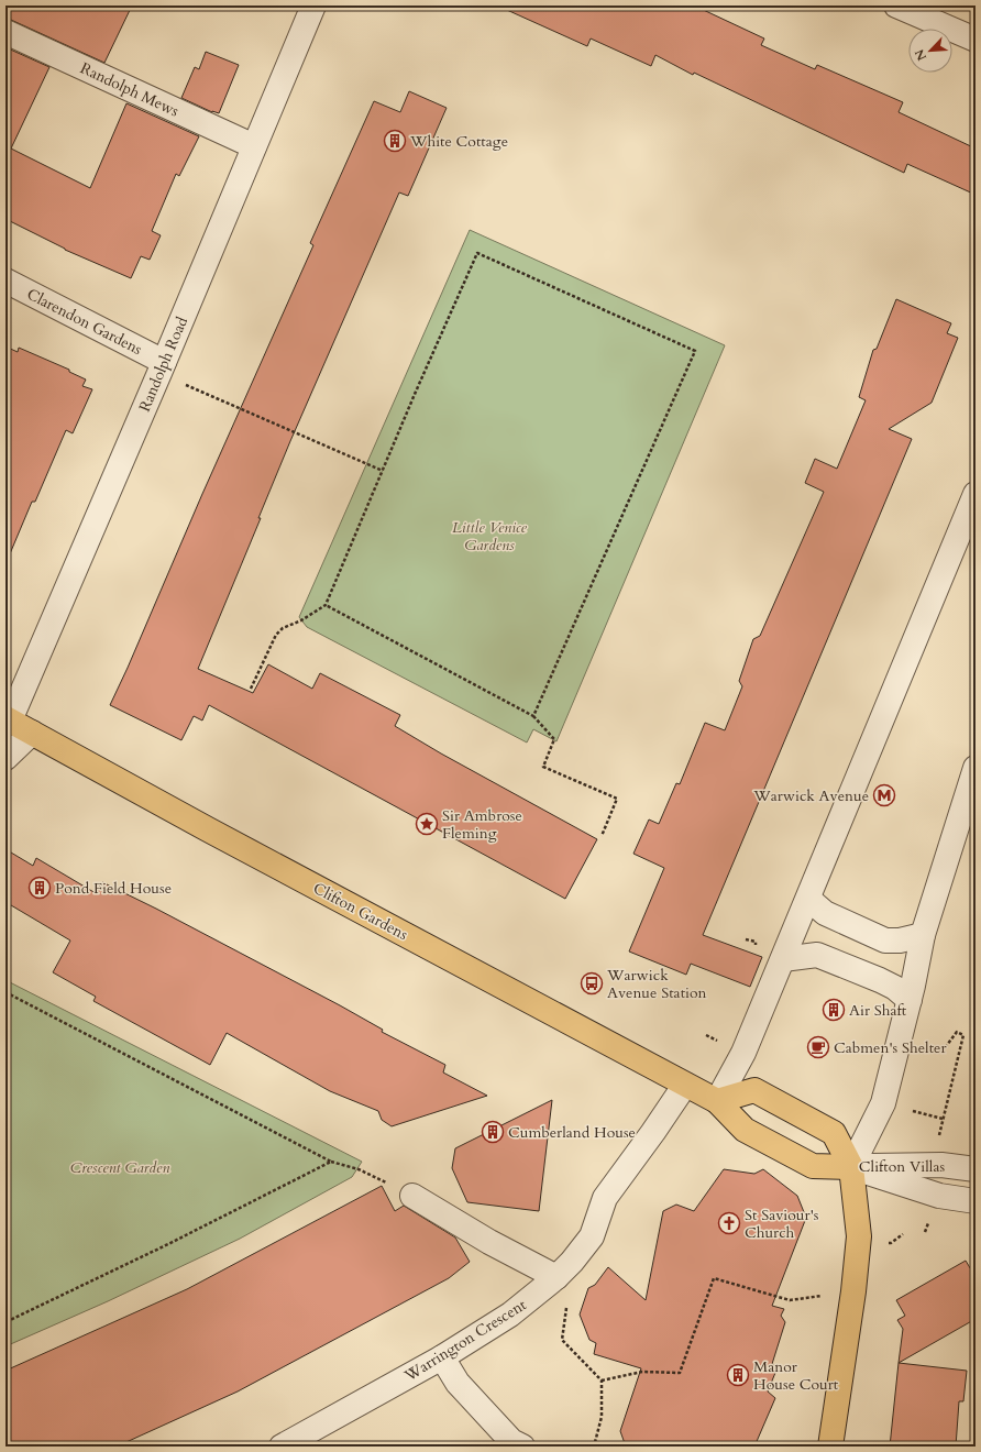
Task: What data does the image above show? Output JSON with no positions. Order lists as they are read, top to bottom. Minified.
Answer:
{"streets":{"main road":["Clifton Gardens"],"street":["Randolph Mews","Clarendon Gardens","Randolph Road","Clifton Villas","Warrington Crescent"]},"crossings":[["Randolph Mews","Randolph Road"],["Clarendon Gardens","Randolph Road"],["Randolph Road","Clifton Gardens"],["Clifton Gardens","Clifton Villas"],["Clifton Gardens","Warrington Crescent"]],"parks":["Little Venice Gardens","Crescent Garden"],"places":{"building":["White Cottage","Pond Field House","Air Shaft","Cumberland House","Manor House Court"],"metro station":["Warwick Avenue"],"place":["Sir Ambrose Fleming"],"bus stop":["Warwick Avenue Station"],"cafe":["Cabmen's Shelter"],"church":["St Saviour's Church"]},"north":"bottom left"}
